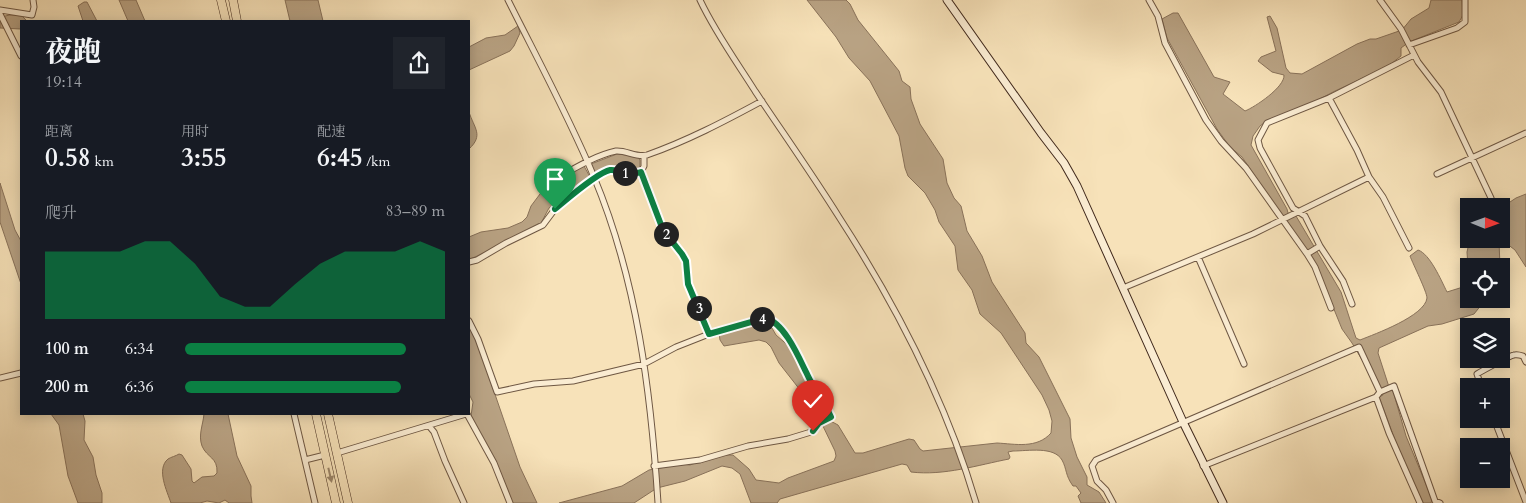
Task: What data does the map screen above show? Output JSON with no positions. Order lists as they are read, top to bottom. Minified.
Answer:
{"north":"right","page":{"heading":["夜跑","19:14"],"stats":[["距离","0.58 km"],["用时","3:55"],["配速","6:45 /km"]],"pins":["1","2","3","4"],"chart":["爬升","83–89 m"],"map_buttons":["+","−"],"list":[{"name":"100 m","note":"6:34"},{"name":"200 m","note":"6:36"}]}}
